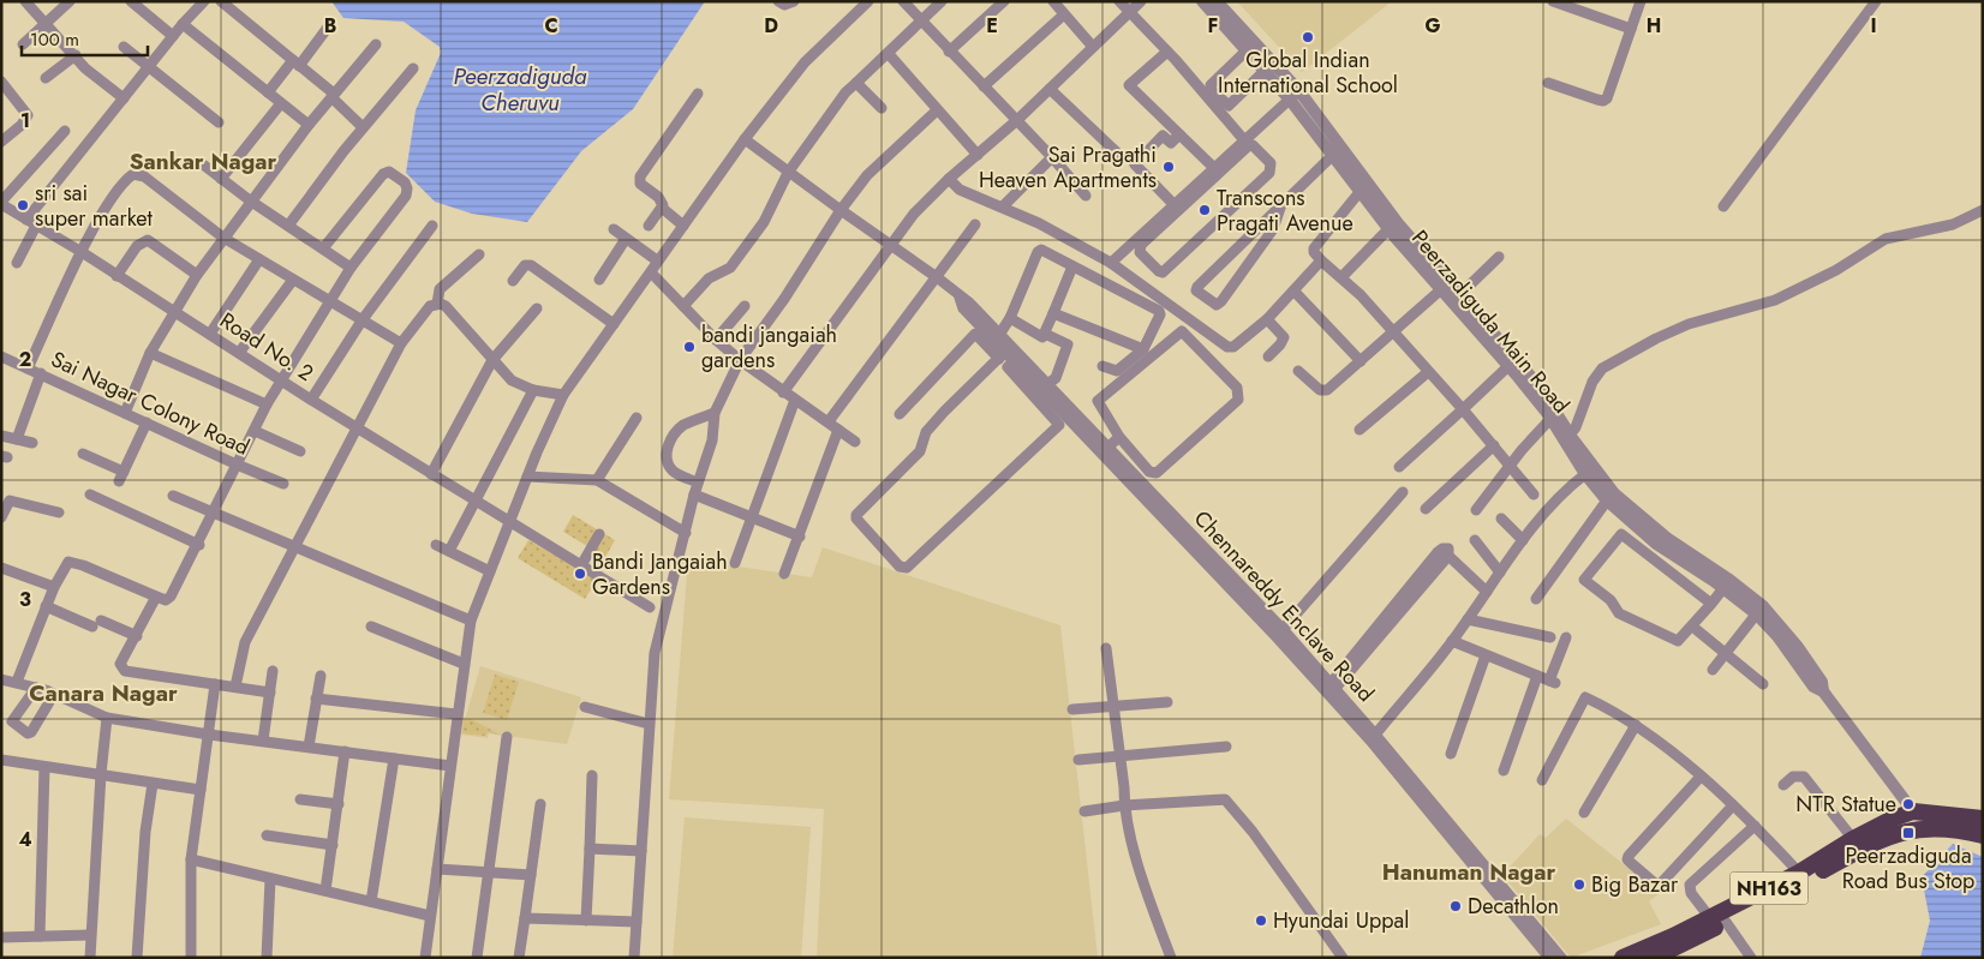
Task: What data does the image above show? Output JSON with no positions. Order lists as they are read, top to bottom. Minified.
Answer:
{"streets":{"highway":["NH163"],"street":["Peerzadiguda Main Road","Road No. 2","Sai Nagar Colony Road","Chennareddy Enclave Road"]},"crossings":[["Peerzadiguda Main Road","NH163"]],"districts":["Sankar Nagar","Canara Nagar","Hanuman Nagar"],"water":["Peerzadiguda Cheruvu"],"places":{"other":["Global Indian International School","Sai Pragathi Heaven Apartments","sri sai super market","Transcons Pragati Avenue","bandi jangaiah gardens","Bandi Jangaiah Gardens","NTR Statue","Big Bazar","Decathlon","Hyundai Uppal"],"transit":["Peerzadiguda Road Bus Stop"]},"scale_bar":"100 m","grid":{"columns":["B","C","D","E","F","G","H","I"],"rows":["1","2","3","4"]}}
